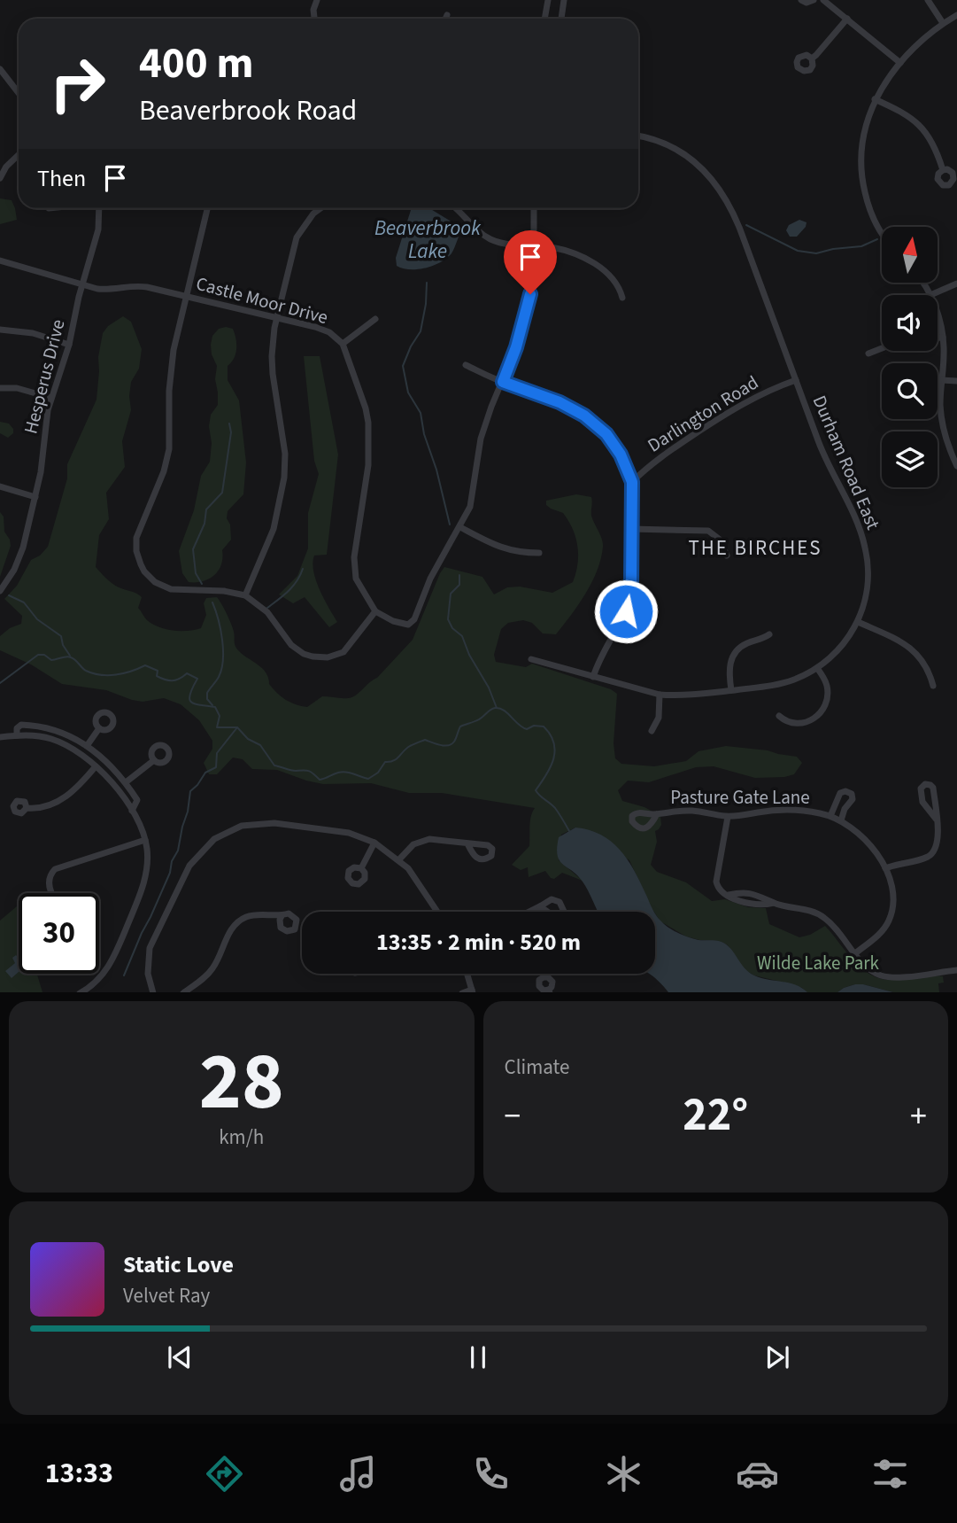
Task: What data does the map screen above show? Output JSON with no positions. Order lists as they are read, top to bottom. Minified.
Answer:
{"streets":{"street":["Castle Moor Drive","Hesperus Drive","Darlington Road","Durham Road East","Pasture Gate Lane"]},"crossings":[["Castle Moor Drive","Hesperus Drive"],["Darlington Road","Durham Road East"]],"districts":["THE BIRCHES"],"water":["Beaverbrook Lake"],"parks":["Wilde Lake Park"],"north":"top","page":{"turn":["400 m","Beaverbrook Road"],"then":"Then","limit":"30","trip":"13:35 · 2 min · 520 m","tile":[["28","km/h"],"Climate"],"heat":["−","22°","+"],"song":["Static Love","Velvet Ray"],"tabs":"13:33"}}
